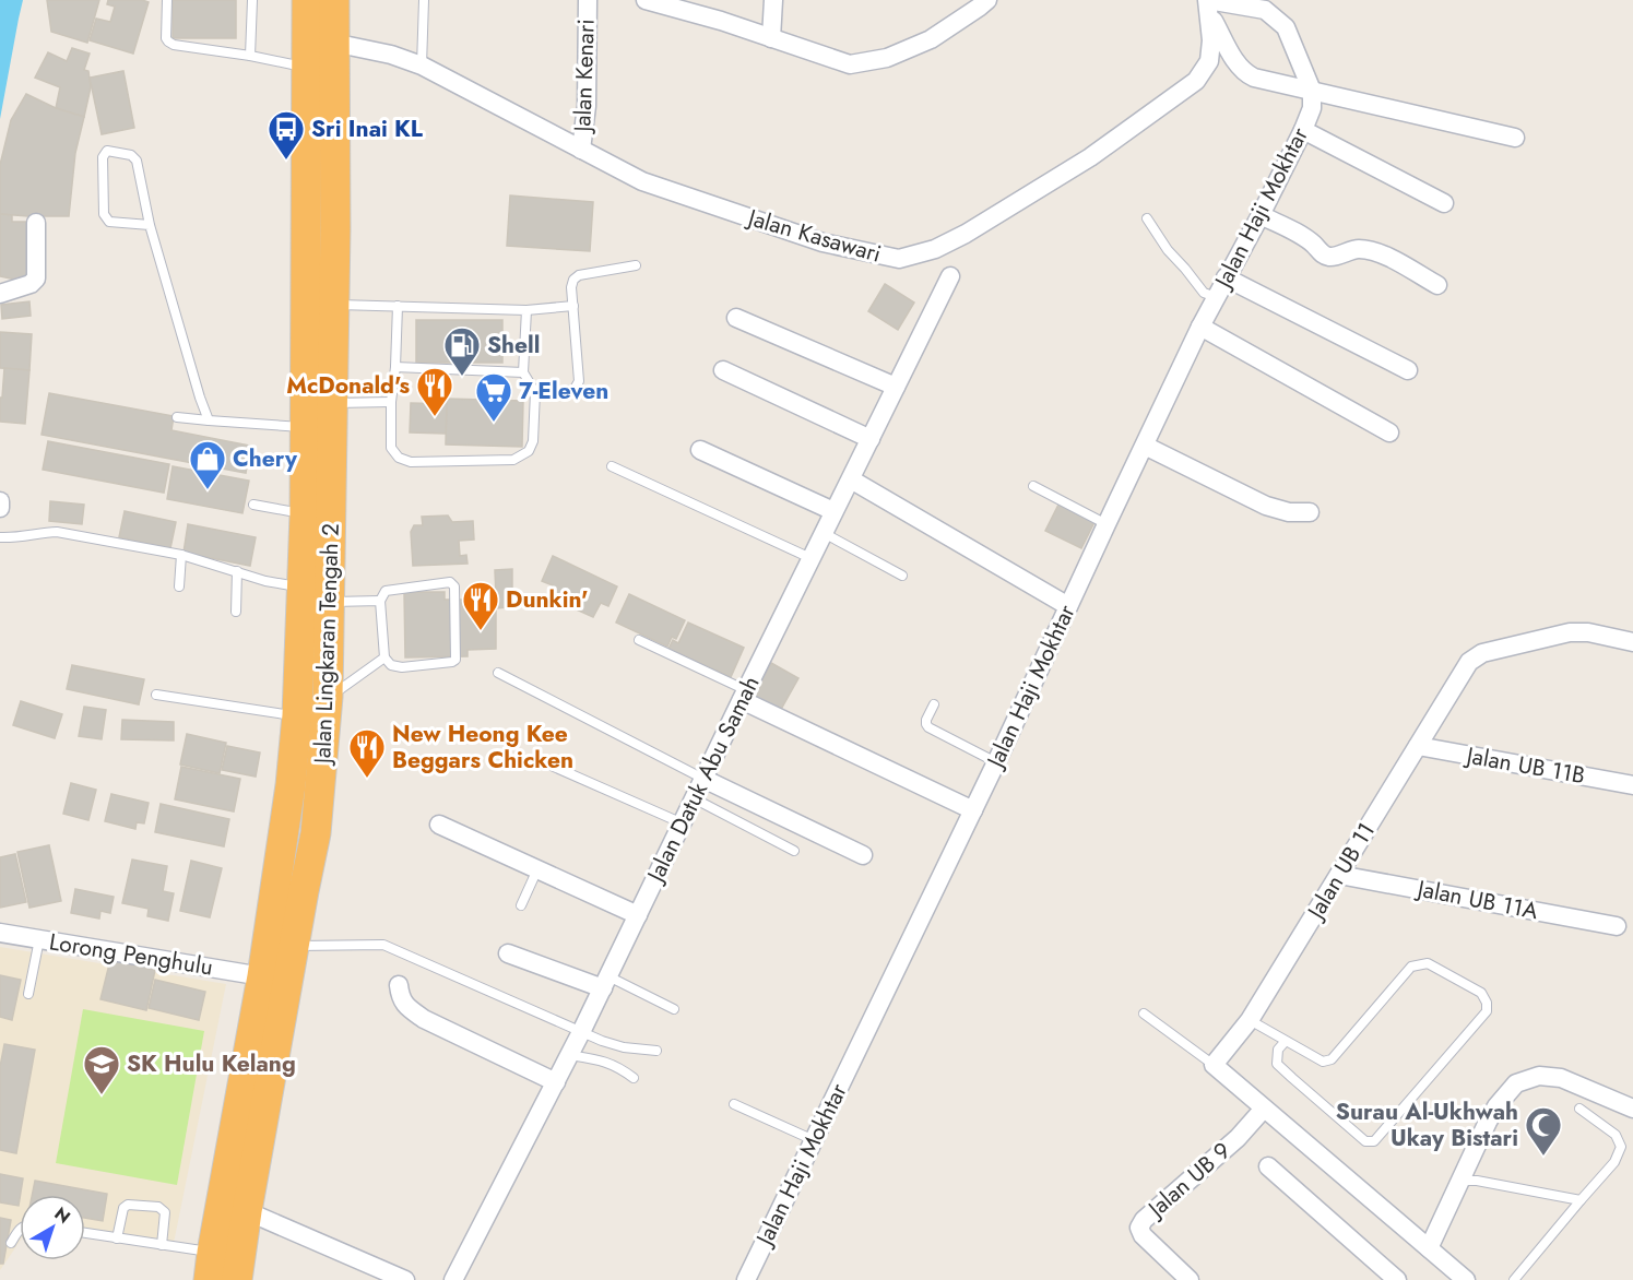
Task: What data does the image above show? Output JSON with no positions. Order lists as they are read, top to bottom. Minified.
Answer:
{"streets":{"highway":["Jalan Lingkaran Tengah 2"],"street":["Jalan Kenari","Jalan Haji Mokhtar","Jalan Kasawari","Jalan UB 11B","Jalan Datuk Abu Samah","Jalan UB 11","Jalan UB 11A","Lorong Penghulu","Jalan UB 9"]},"crossings":[["Jalan Kenari","Jalan Kasawari"],["Jalan Kasawari","Jalan Lingkaran Tengah 2"],["Jalan Lingkaran Tengah 2","Lorong Penghulu"],["Jalan UB 11B","Jalan UB 11"],["Jalan UB 11","Jalan UB 11A"]],"places":{"bus stop":["Sri Inai KL"],"fuel station":["Shell"],"restaurant":["McDonald's","Dunkin'","New Heong Kee Beggars Chicken"],"supermarket":["7-Eleven"],"shop":["Chery"],"school or university":["SK Hulu Kelang"],"mosque":["Surau Al-Ukhwah Ukay Bistari"]},"north":"top right"}
